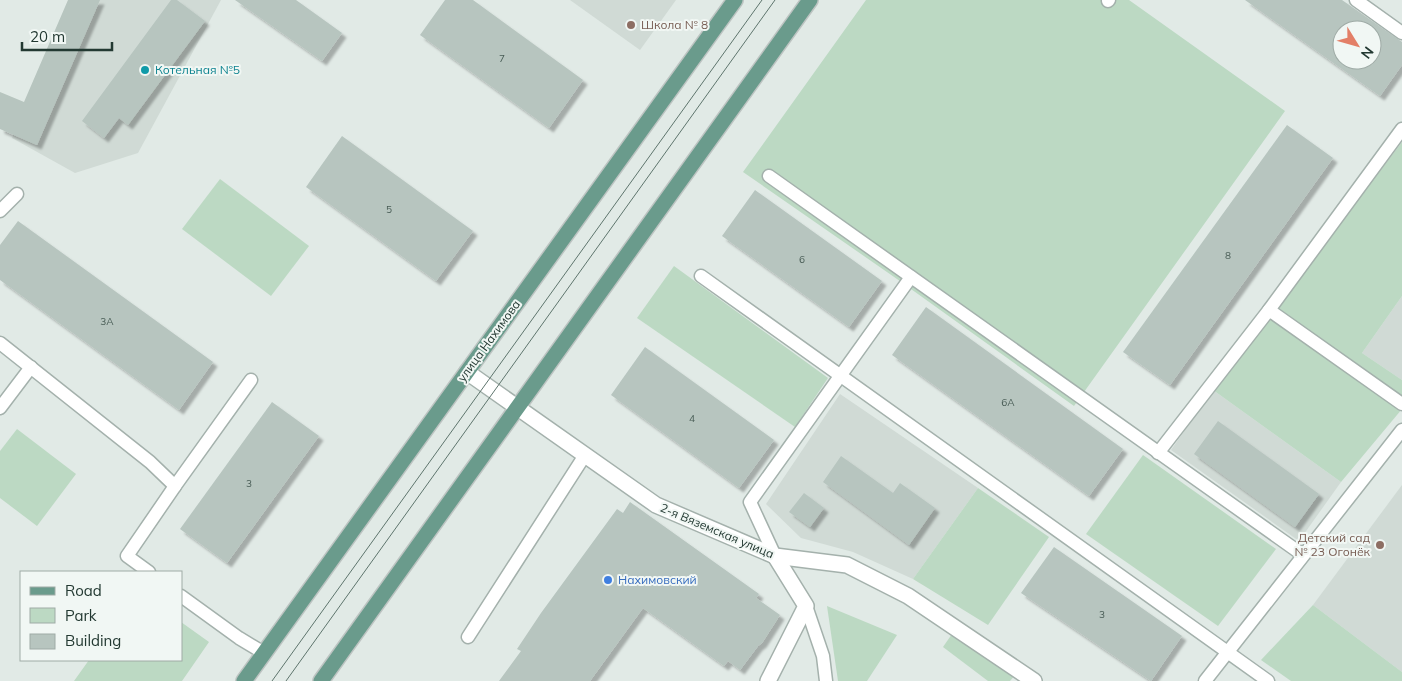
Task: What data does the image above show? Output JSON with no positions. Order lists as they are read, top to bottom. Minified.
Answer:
{"streets":{"main road":["улица Нахимова"],"street":["2-я Вяземская улица"]},"crossings":[["улица Нахимова","2-я Вяземская улица"]],"places":["Школа № 8","Котельная №5","Детский сад № 23 Огонёк","Нахимовский"],"house_numbers":["7","5","8","6","3А","6А","4","3","3"],"legend":["Road","Park","Building"],"scale_bar":"20 m","north":"bottom right"}
